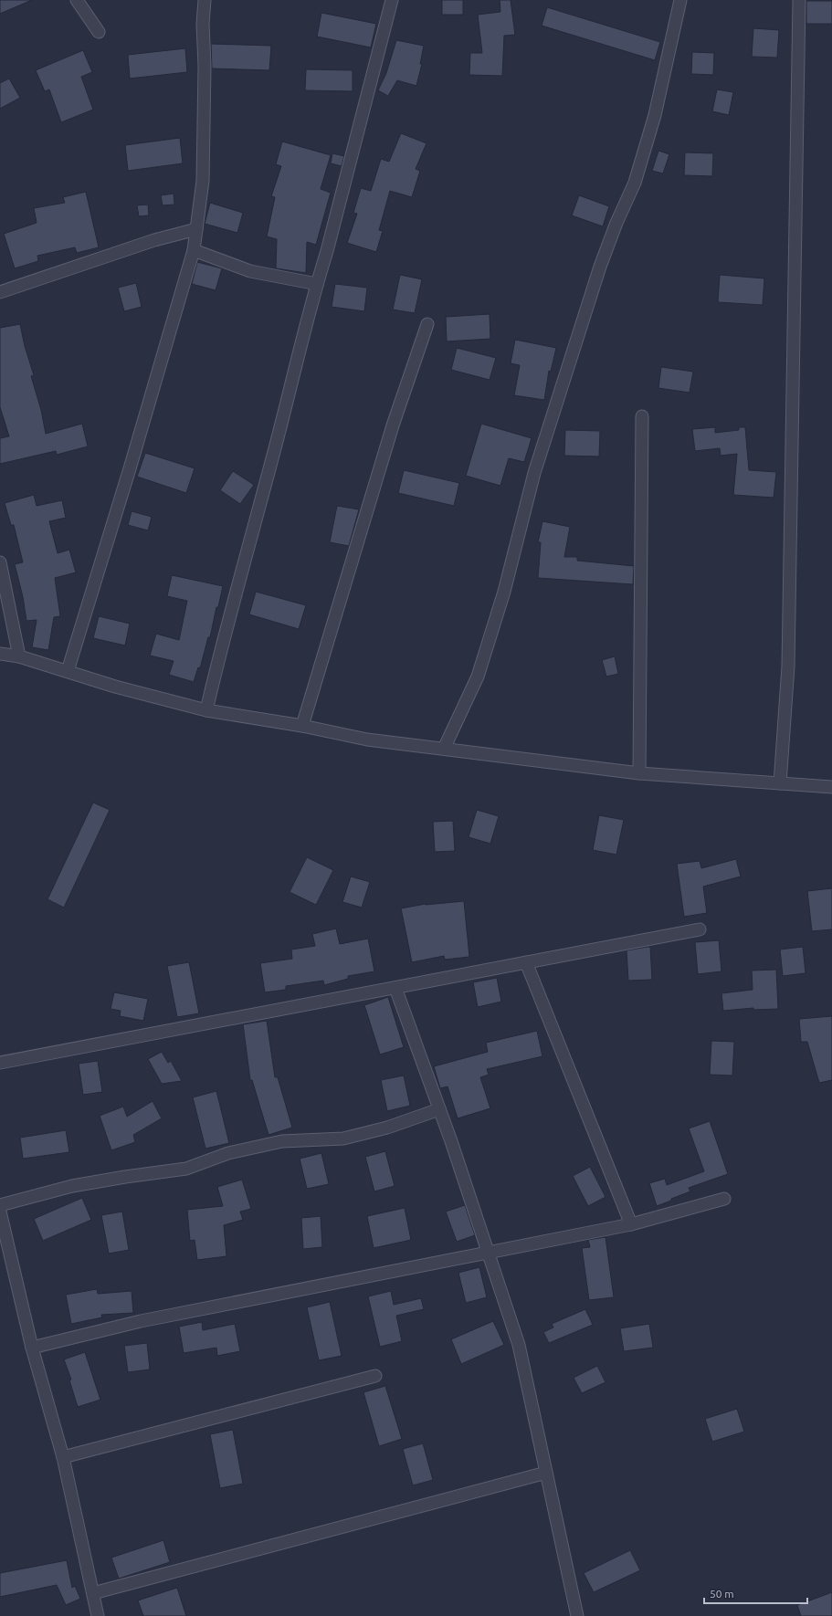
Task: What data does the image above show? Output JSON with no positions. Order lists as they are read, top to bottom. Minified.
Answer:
{"scale_bar":"50 m"}
